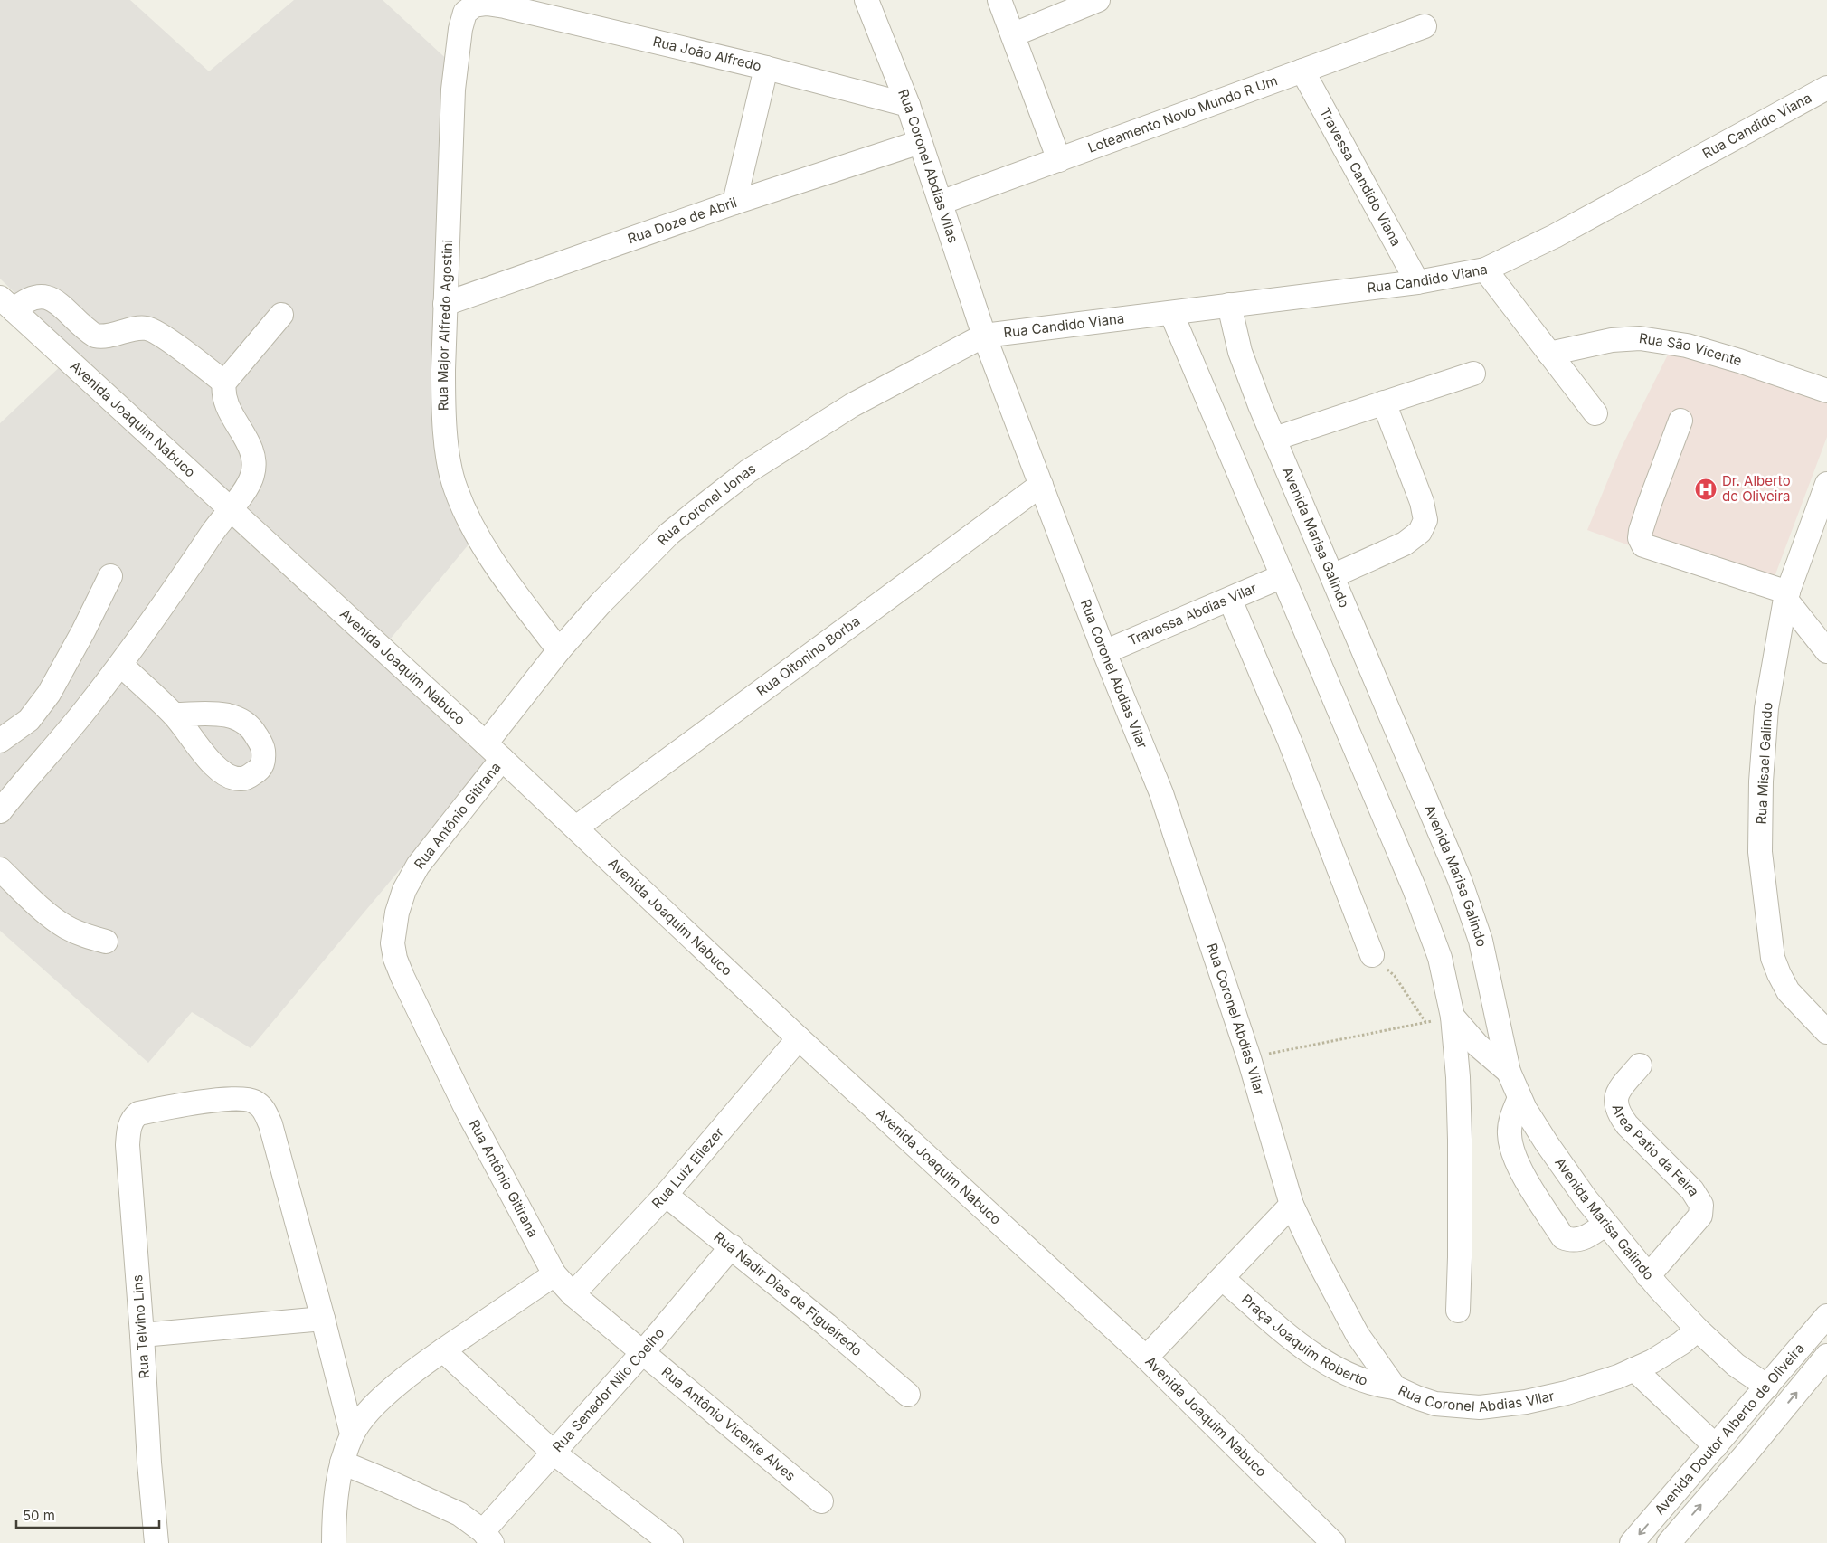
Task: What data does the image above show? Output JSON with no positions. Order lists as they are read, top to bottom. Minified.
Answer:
{"streets":{"street":["Rua João Alfredo","Loteamento Novo Mundo R Um","Rua Candido Viana","Rua Coronel Abdias Vilas","Travessa Candido Viana","Rua Doze de Abril","Rua Major Alfredo Agostini","Rua São Vicente","Avenida Joaquim Nabuco","Rua Coronel Jonas","Avenida Marisa Galindo","Travessa Abdias Vilar","Rua Oitonino Borba","Rua Coronel Abdias Vilar","Rua Misael Galindo","Rua Antônio Gitirana","Area Patio da Feira","Rua Luiz Eliezer","Rua Nadir Dias de Figueiredo","Rua Telvino Lins","Praça Joaquim Roberto","Rua Senador Nilo Coelho","Rua Antônio Vicente Alves","Avenida Doutor Alberto de Oliveira"]},"crossings":[["Rua João Alfredo","Rua Coronel Abdias Vilas"],["Rua João Alfredo","Rua Major Alfredo Agostini"],["Loteamento Novo Mundo R Um","Rua Coronel Abdias Vilas"],["Loteamento Novo Mundo R Um","Travessa Candido Viana"],["Rua Candido Viana","Rua Coronel Abdias Vilas"],["Rua Candido Viana","Travessa Candido Viana"],["Rua Candido Viana","Rua Coronel Jonas"],["Rua Candido Viana","Avenida Marisa Galindo"],["Rua Candido Viana","Rua Coronel Abdias Vilar"],["Rua Coronel Abdias Vilas","Rua Doze de Abril"],["Rua Coronel Abdias Vilas","Rua Coronel Jonas"],["Rua Coronel Abdias Vilas","Rua Coronel Abdias Vilar"],["Rua Doze de Abril","Rua Major Alfredo Agostini"],["Rua Major Alfredo Agostini","Rua Coronel Jonas"],["Avenida Joaquim Nabuco","Rua Coronel Jonas"],["Avenida Joaquim Nabuco","Rua Oitonino Borba"],["Avenida Joaquim Nabuco","Rua Antônio Gitirana"],["Avenida Joaquim Nabuco","Rua Luiz Eliezer"],["Rua Coronel Jonas","Rua Coronel Abdias Vilar"],["Rua Coronel Jonas","Rua Antônio Gitirana"],["Avenida Marisa Galindo","Rua Coronel Abdias Vilar"],["Avenida Marisa Galindo","Area Patio da Feira"],["Avenida Marisa Galindo","Avenida Doutor Alberto de Oliveira"],["Travessa Abdias Vilar","Rua Coronel Abdias Vilar"],["Rua Oitonino Borba","Rua Coronel Abdias Vilar"],["Rua Coronel Abdias Vilar","Praça Joaquim Roberto"],["Rua Antônio Gitirana","Rua Antônio Vicente Alves"],["Rua Luiz Eliezer","Rua Nadir Dias de Figueiredo"],["Rua Luiz Eliezer","Rua Antônio Vicente Alves"],["Rua Nadir Dias de Figueiredo","Rua Senador Nilo Coelho"],["Rua Senador Nilo Coelho","Rua Antônio Vicente Alves"]],"places":{"hospital":["Dr. Alberto de Oliveira"]},"scale_bar":"50 m"}
